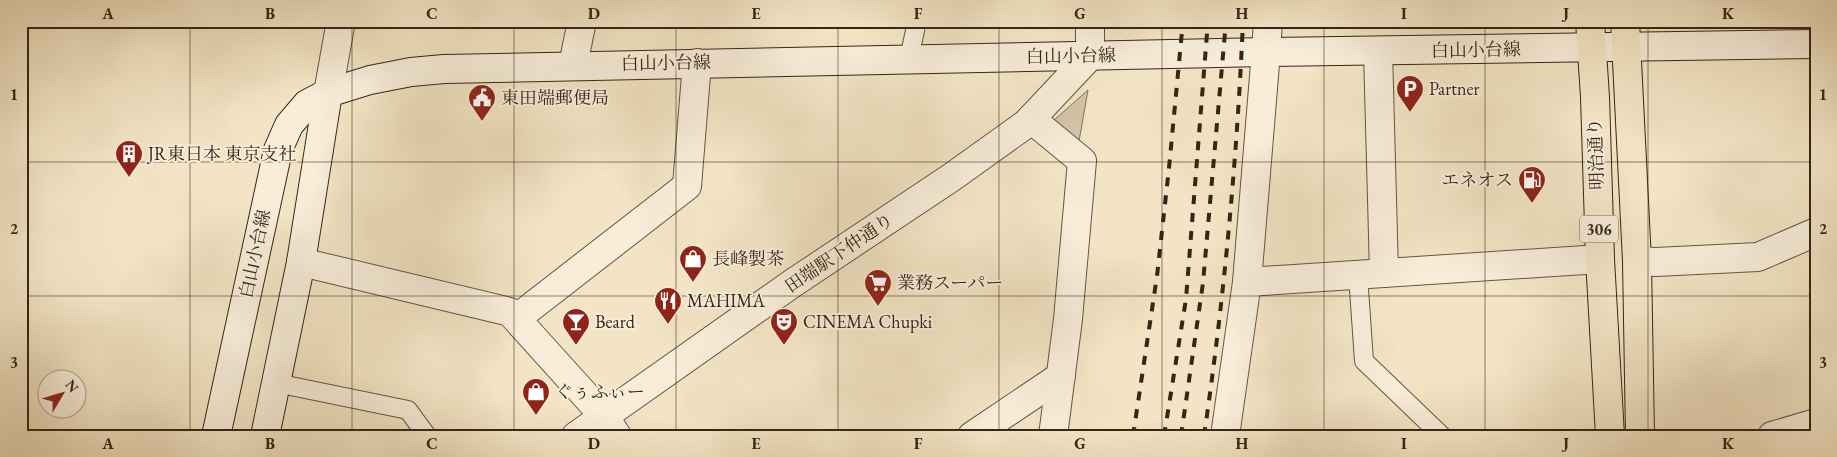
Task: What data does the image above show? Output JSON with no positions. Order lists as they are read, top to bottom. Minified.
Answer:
{"streets":{"main road":["明治通り","306"],"street":["白山小台線","田端駅下仲通り"]},"crossings":[["白山小台線","明治通り"],["白山小台線","田端駅下仲通り"]],"places":{"parking":["Partner"],"public building":["東田端郵便局"],"building":["JR東日本 東京支社"],"fuel station":["エネオス"],"shop":["長峰製茶","ぐぅふぃー"],"supermarket":["業務スーパー"],"restaurant":["MAHIMA"],"bar":["Beard"],"theatre":["CINEMA Chupki"]},"north":"top right","grid":{"columns":["A","B","C","D","E","F","G","H","I","J","K"],"rows":["1","2","3"]}}
